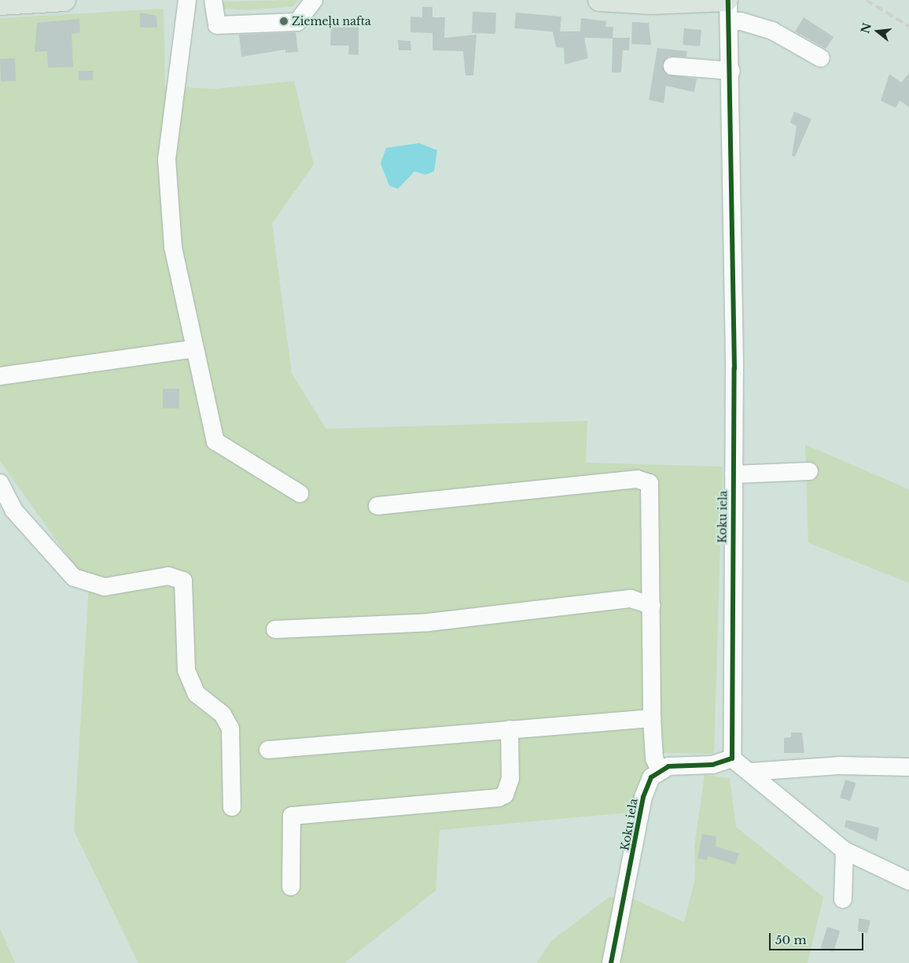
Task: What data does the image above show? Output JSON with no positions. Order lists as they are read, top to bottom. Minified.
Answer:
{"streets":{"street":["Koku iela"]},"places":["Ziemeļu nafta"],"scale_bar":"50 m","north":"left"}
